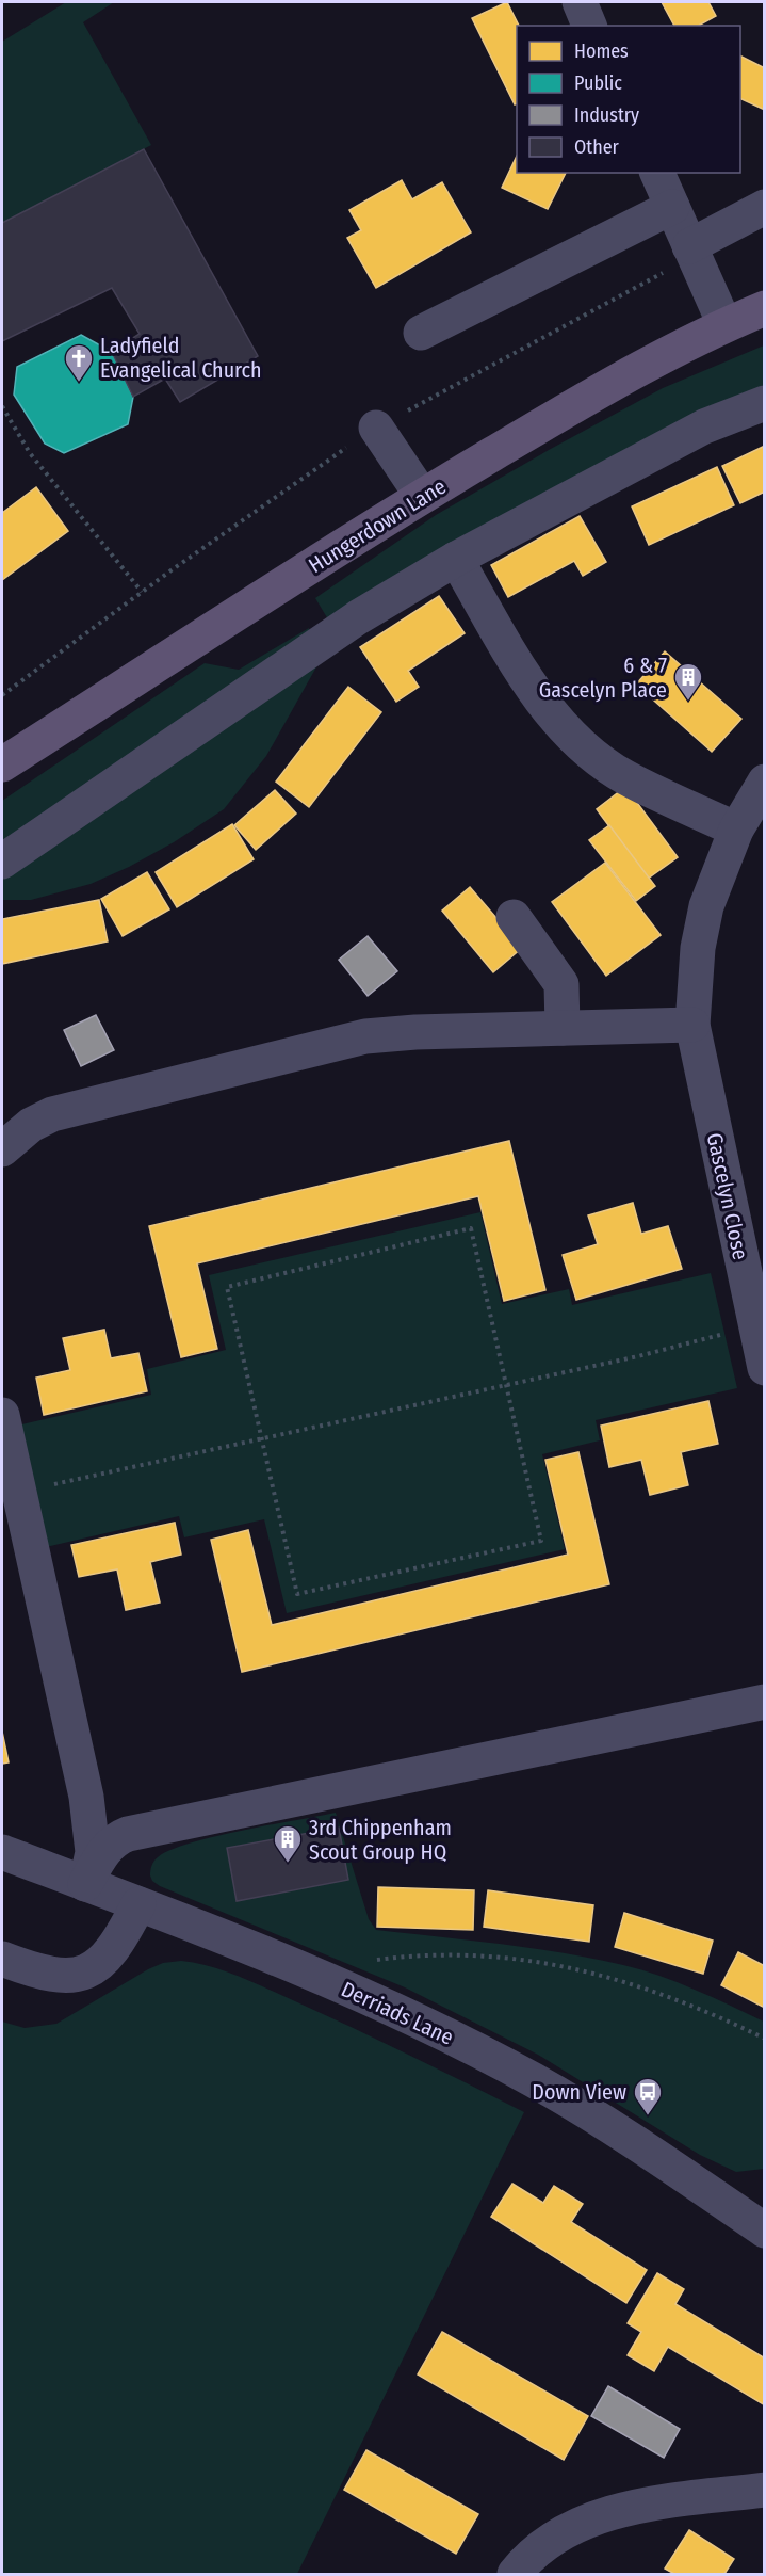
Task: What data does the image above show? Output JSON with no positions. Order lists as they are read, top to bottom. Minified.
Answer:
{"streets":{"main road":["Hungerdown Lane"],"street":["Gascelyn Close","Derriads Lane"]},"places":{"church":["Ladyfield Evangelical Church"],"building":["6 & 7 Gascelyn Place","3rd Chippenham Scout Group HQ"],"bus stop":["Down View"]},"legend":["Homes","Public","Industry","Other"]}
